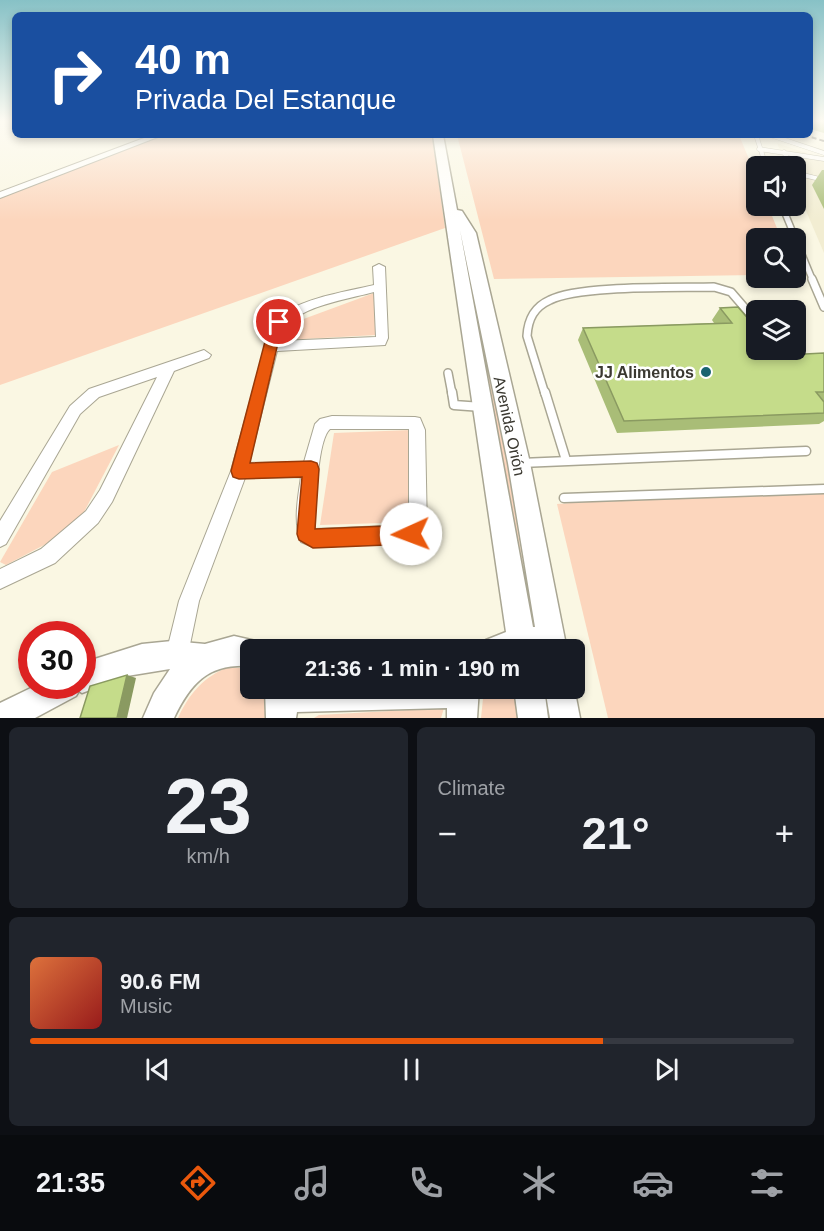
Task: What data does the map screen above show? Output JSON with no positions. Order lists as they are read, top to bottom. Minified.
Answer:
{"streets":{"street":["Avenida Orión"]},"places":["JJ Alimentos"],"page":{"turn":["40 m","Privada Del Estanque"],"limit":"30","trip":"21:36 · 1 min · 190 m","tile":[["23","km/h"],"Climate"],"heat":["−","21°","+"],"song":["90.6 FM","Music"],"tabs":"21:35"}}
